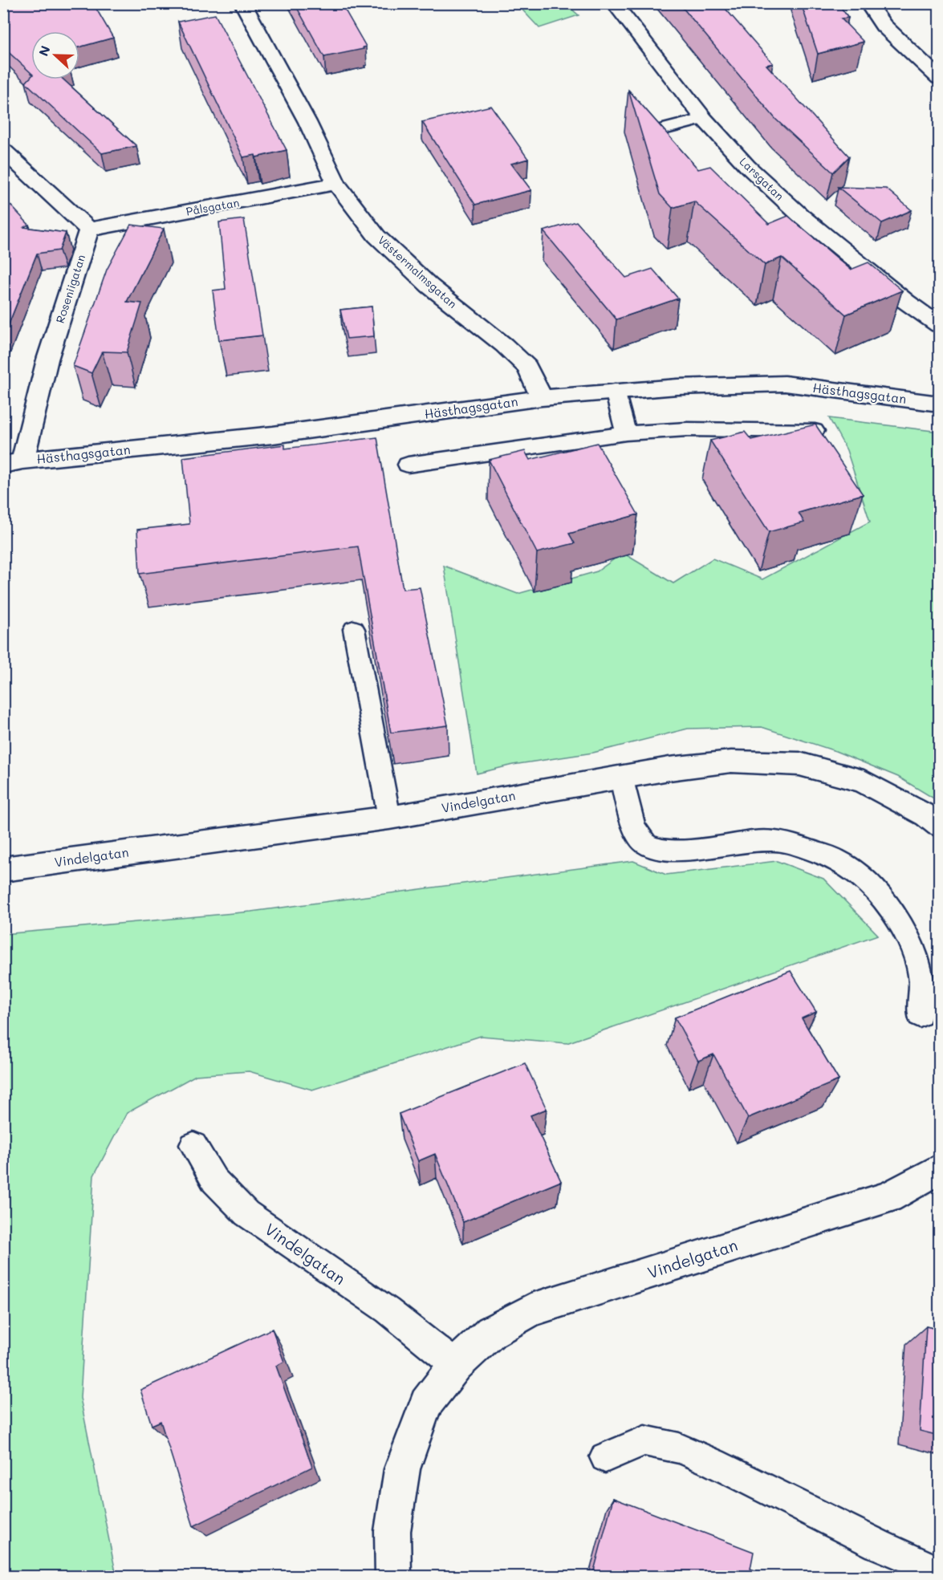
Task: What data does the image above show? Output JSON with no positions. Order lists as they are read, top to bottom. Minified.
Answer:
{"streets":{"street":["Larsgatan","Pålsgatan","Västermalmsgatan","Roseniigatan","Hästhagsgatan","Vindelgatan"]},"crossings":[["Pålsgatan","Västermalmsgatan"],["Pålsgatan","Roseniigatan"],["Västermalmsgatan","Hästhagsgatan"],["Roseniigatan","Hästhagsgatan"]],"north":"left"}
